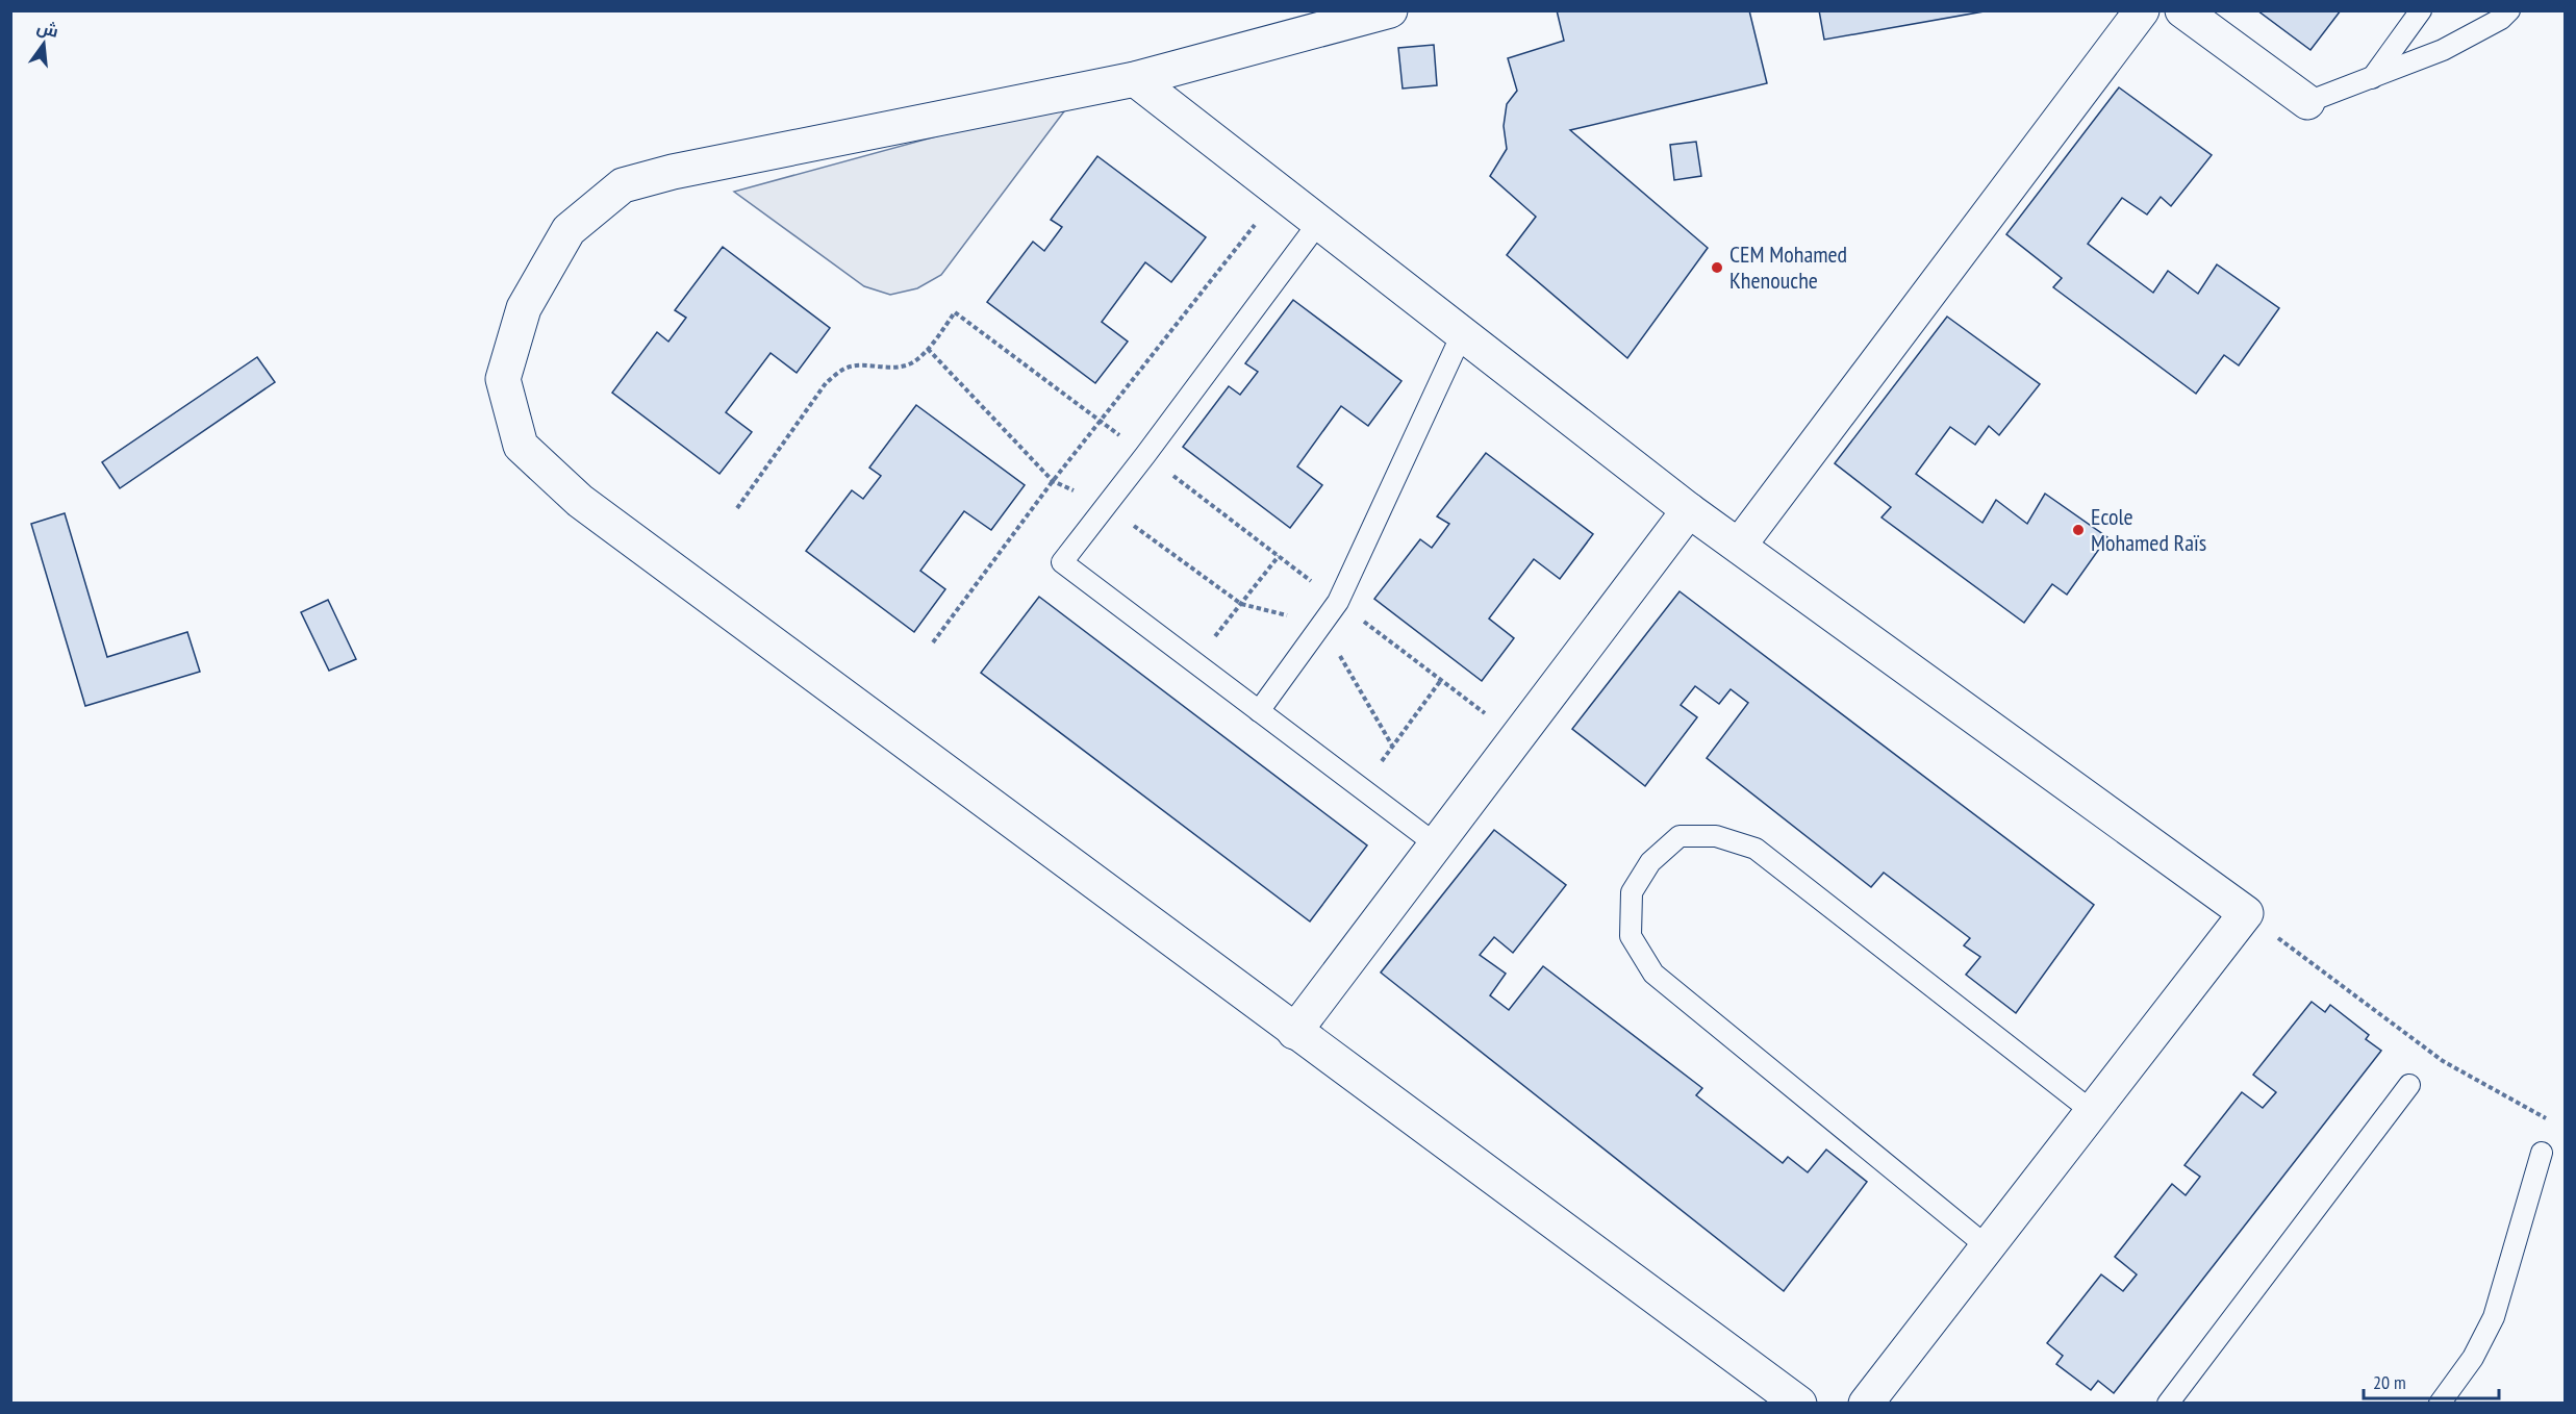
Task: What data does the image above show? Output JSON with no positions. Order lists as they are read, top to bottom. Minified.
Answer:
{"places":["CEM Mohamed Khenouche","Ecole Mohamed Raïs"],"scale_bar":"20 m","north":"top"}
